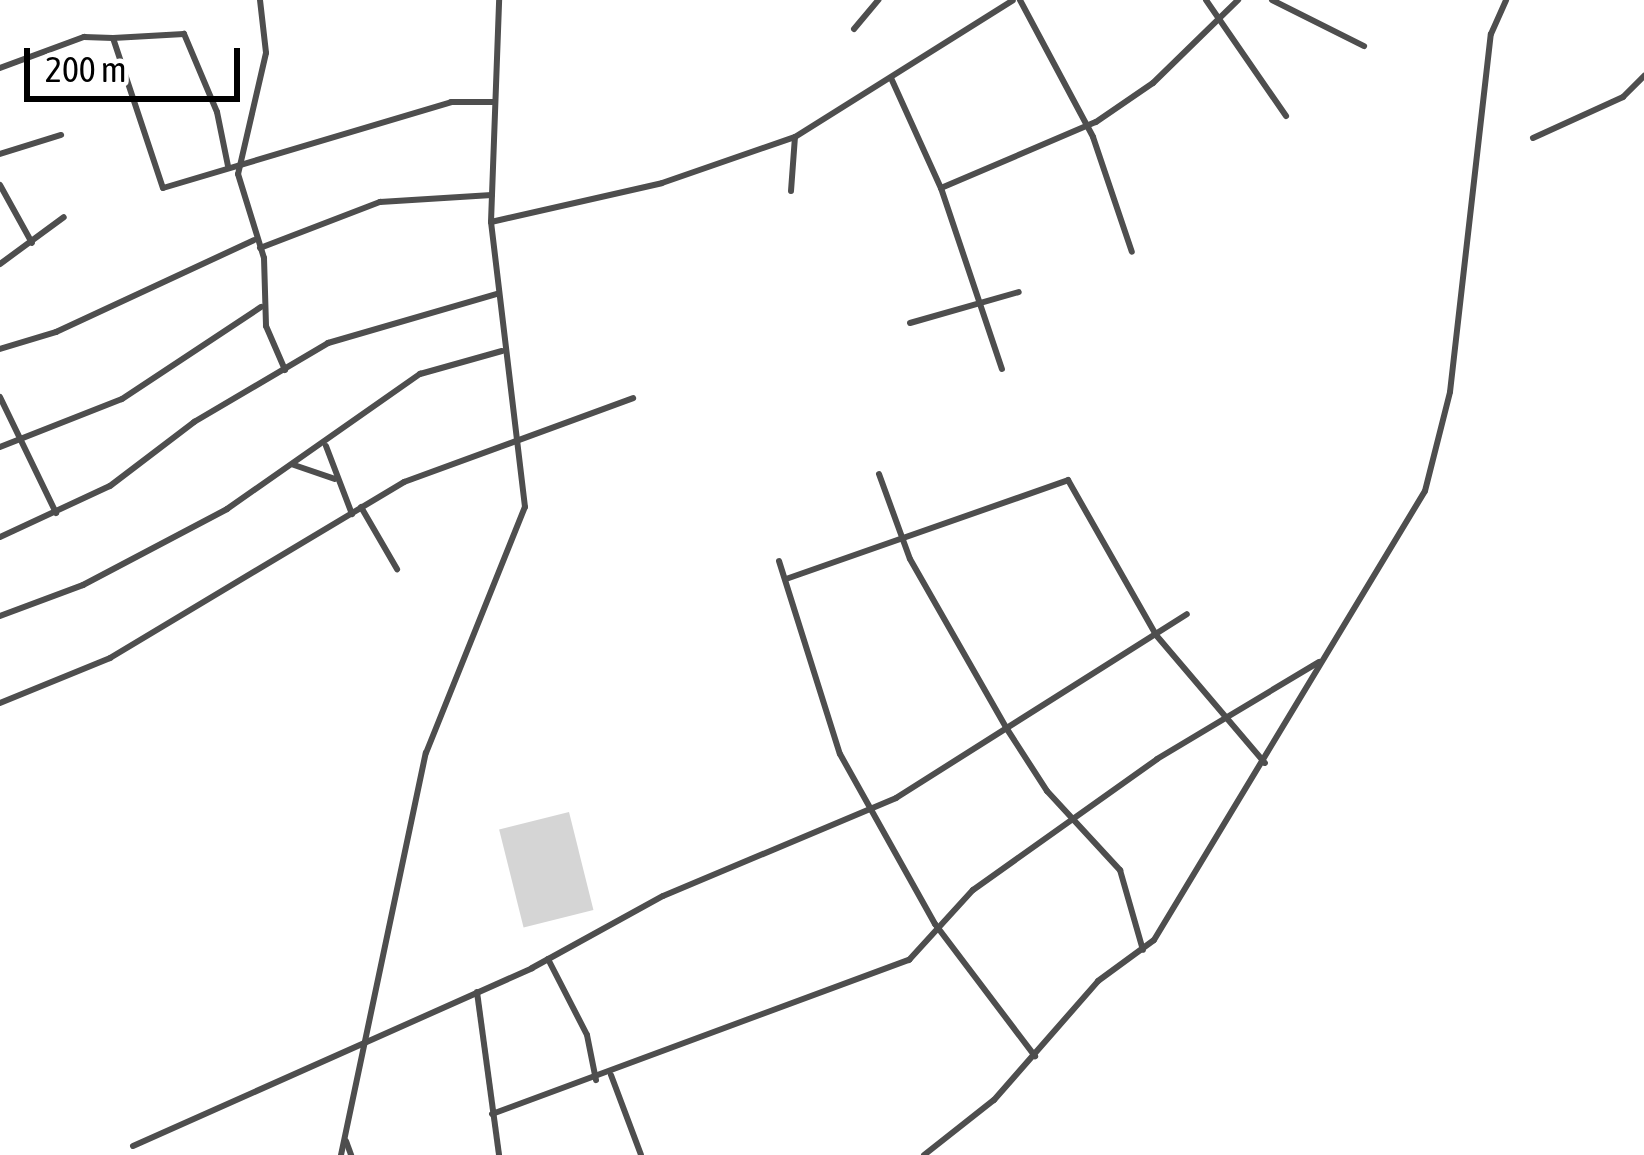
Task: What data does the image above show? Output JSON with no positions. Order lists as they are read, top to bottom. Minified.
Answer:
{"scale_bar":"200 m"}
